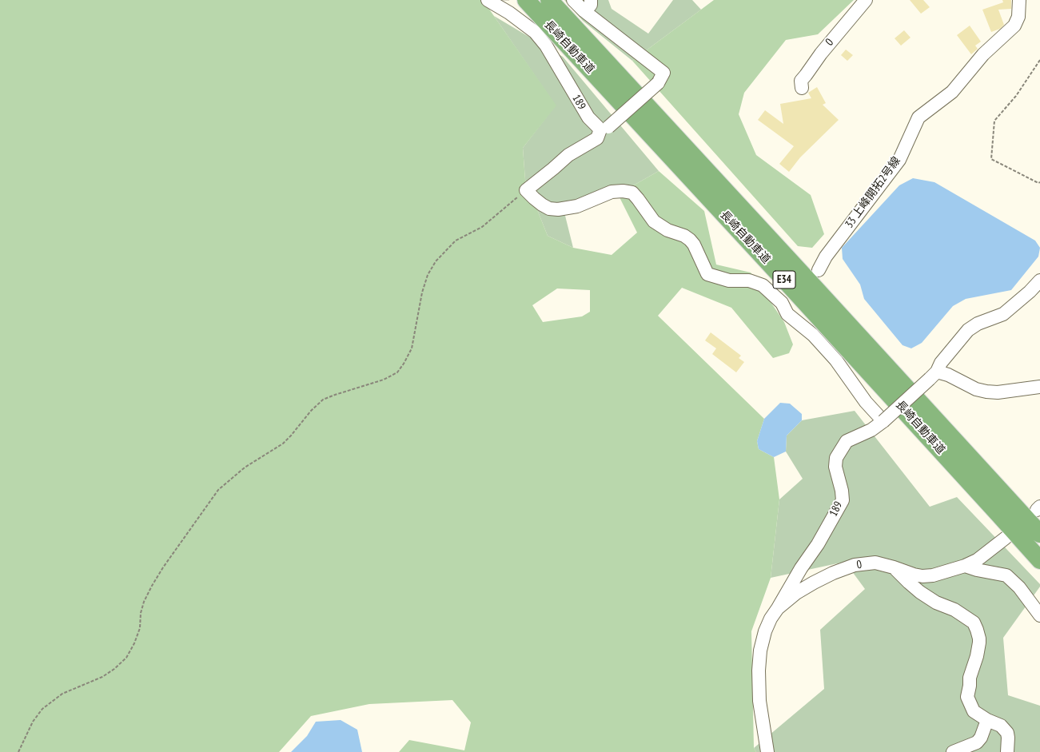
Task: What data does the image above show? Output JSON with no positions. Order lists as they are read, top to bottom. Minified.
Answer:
{"streets":{"highway":["長崎自動車道","E34"],"street":["0","189","33 上峰開拓2号線"]},"crossings":[["0","189"]]}
